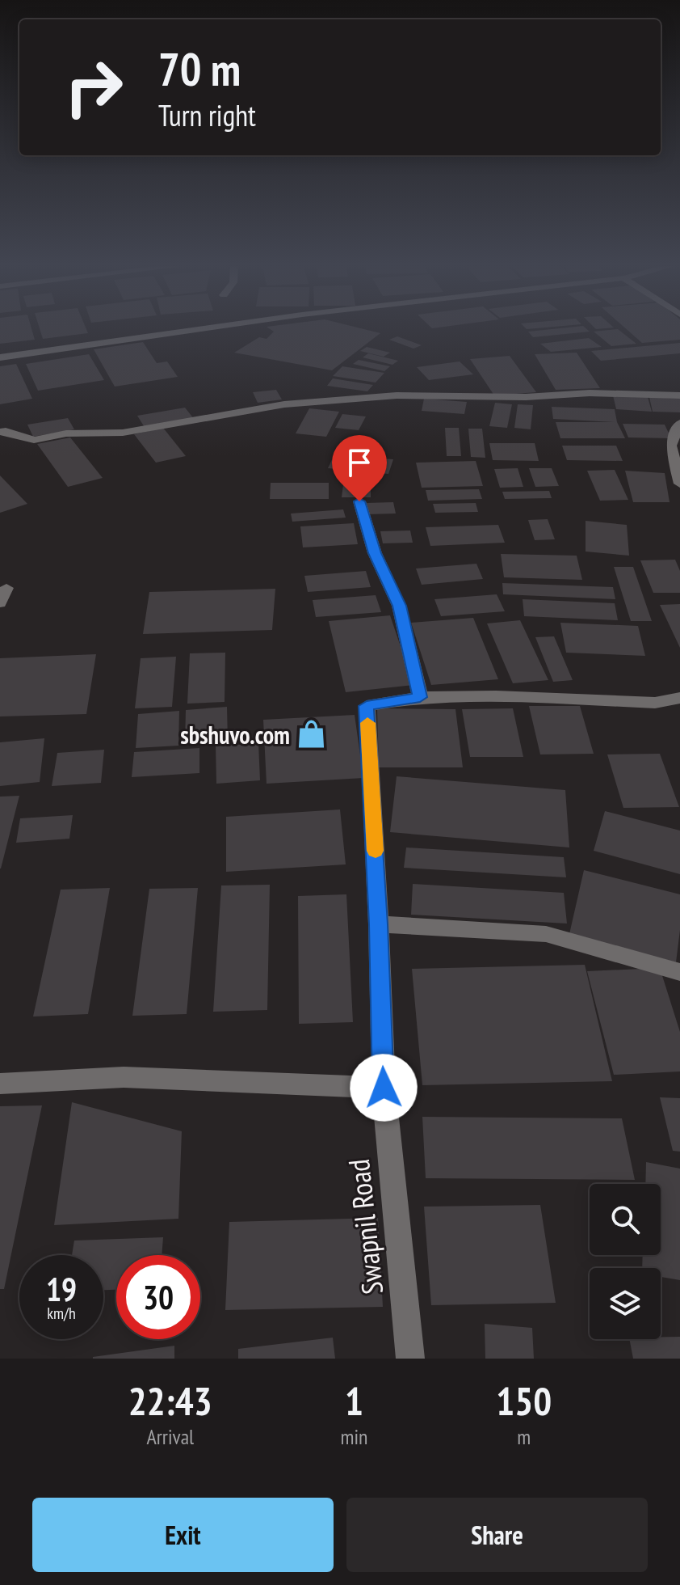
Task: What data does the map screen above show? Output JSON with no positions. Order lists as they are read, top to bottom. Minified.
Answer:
{"streets":{"street":["Swapnil Road"]},"places":{"shop":["sbshuvo.com"]},"page":{"turn":["70 m","Turn right"],"speed":"19 km/h","limit":"30","eta":["22:43","Arrival","1","min","150","m"],"buttons":["Exit","Share"]}}
